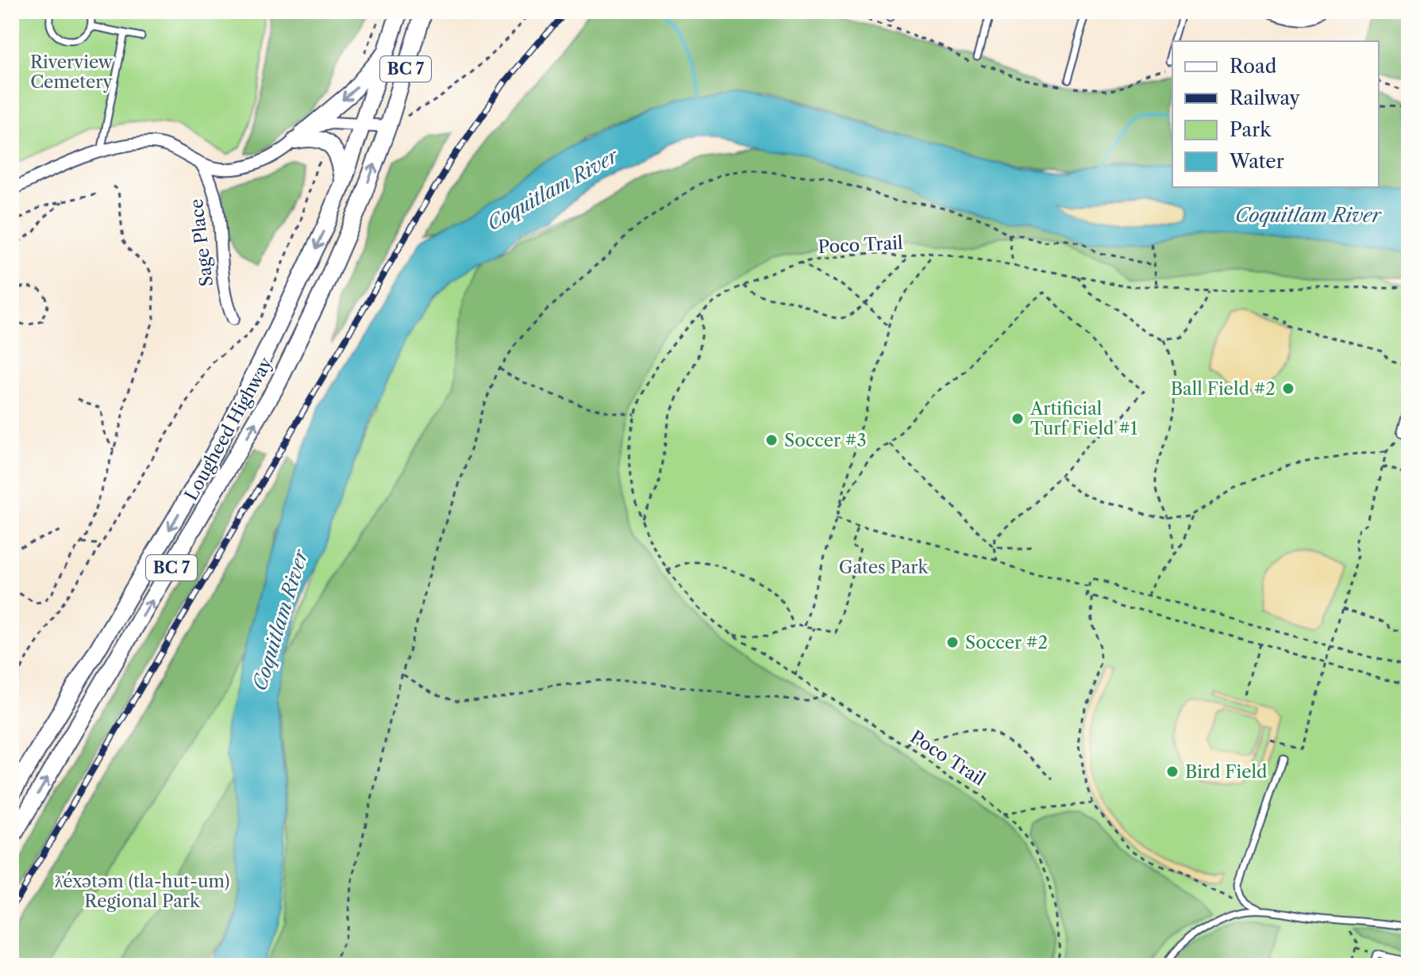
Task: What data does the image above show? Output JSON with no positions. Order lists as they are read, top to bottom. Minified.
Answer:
{"streets":{"main road":["BC 7","Lougheed Highway"],"street":["Sage Place"],"path":["Poco Trail"]},"water":["Coquitlam River"],"parks":["Riverview Cemetery","Gates Park","ƛ̓éxətəm (tla-hut-um) Regional Park"],"places":["Ball Field #2","Artificial Turf Field #1","Soccer #3","Soccer #2","Bird Field"],"legend":["Road","Railway","Park","Water"]}
